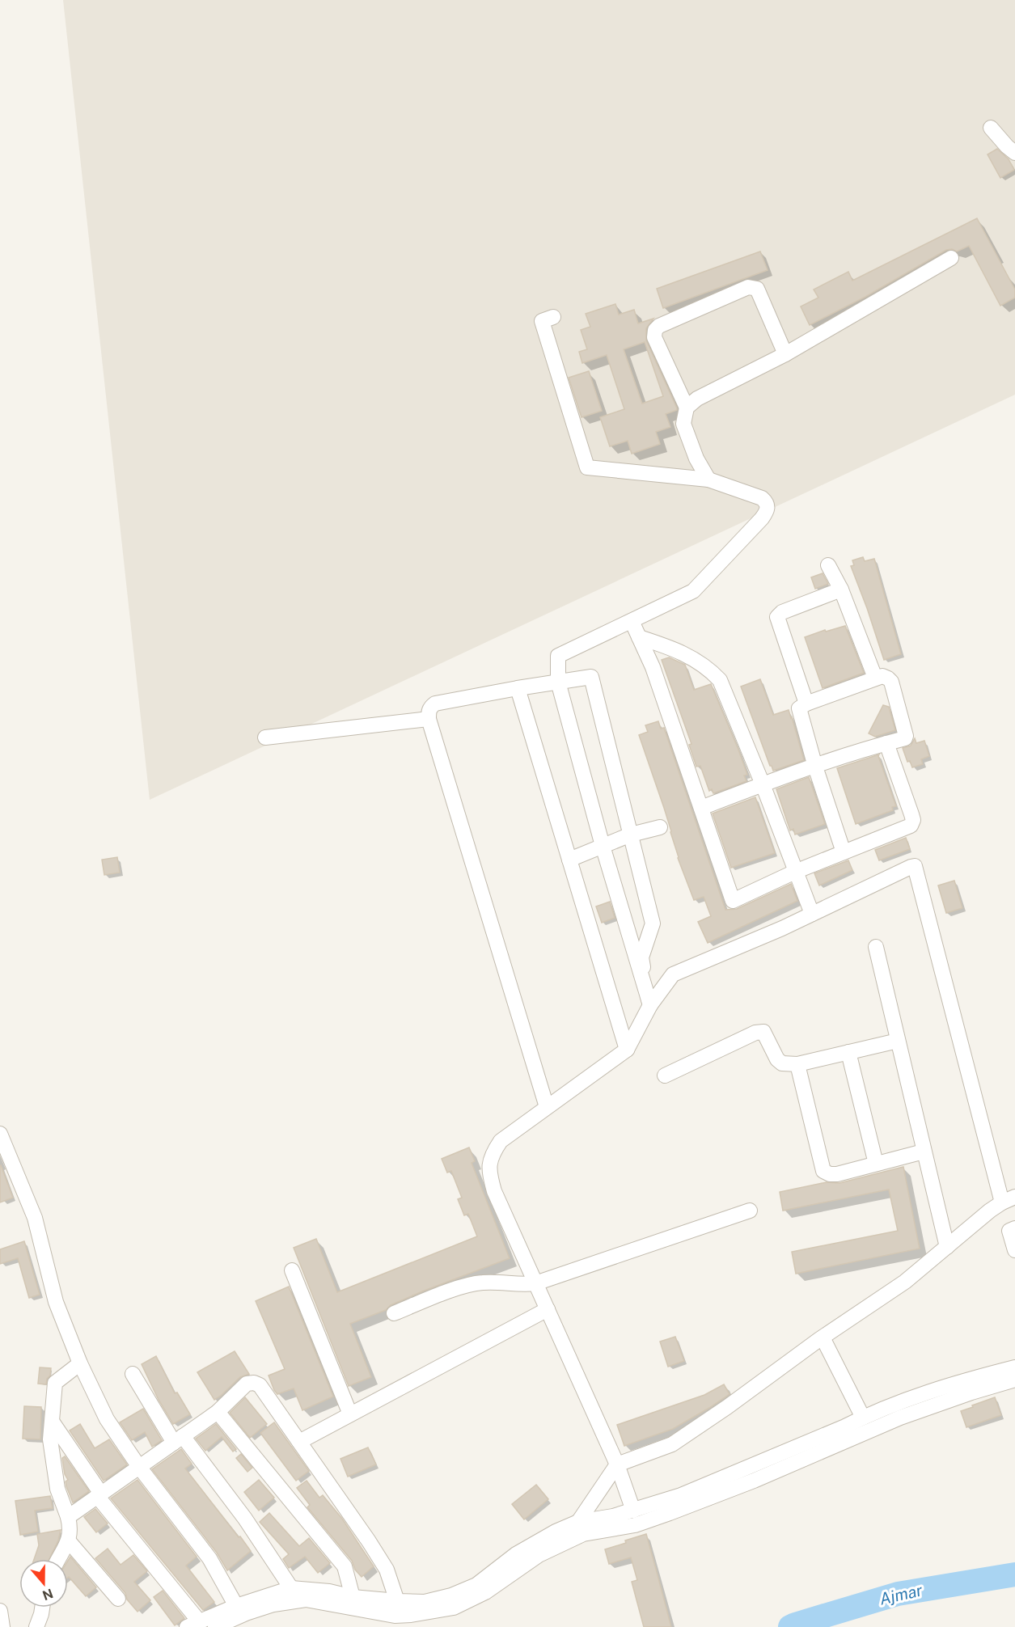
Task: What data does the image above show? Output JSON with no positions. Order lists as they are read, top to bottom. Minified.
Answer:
{"water":["Ajmar"],"north":"bottom"}
